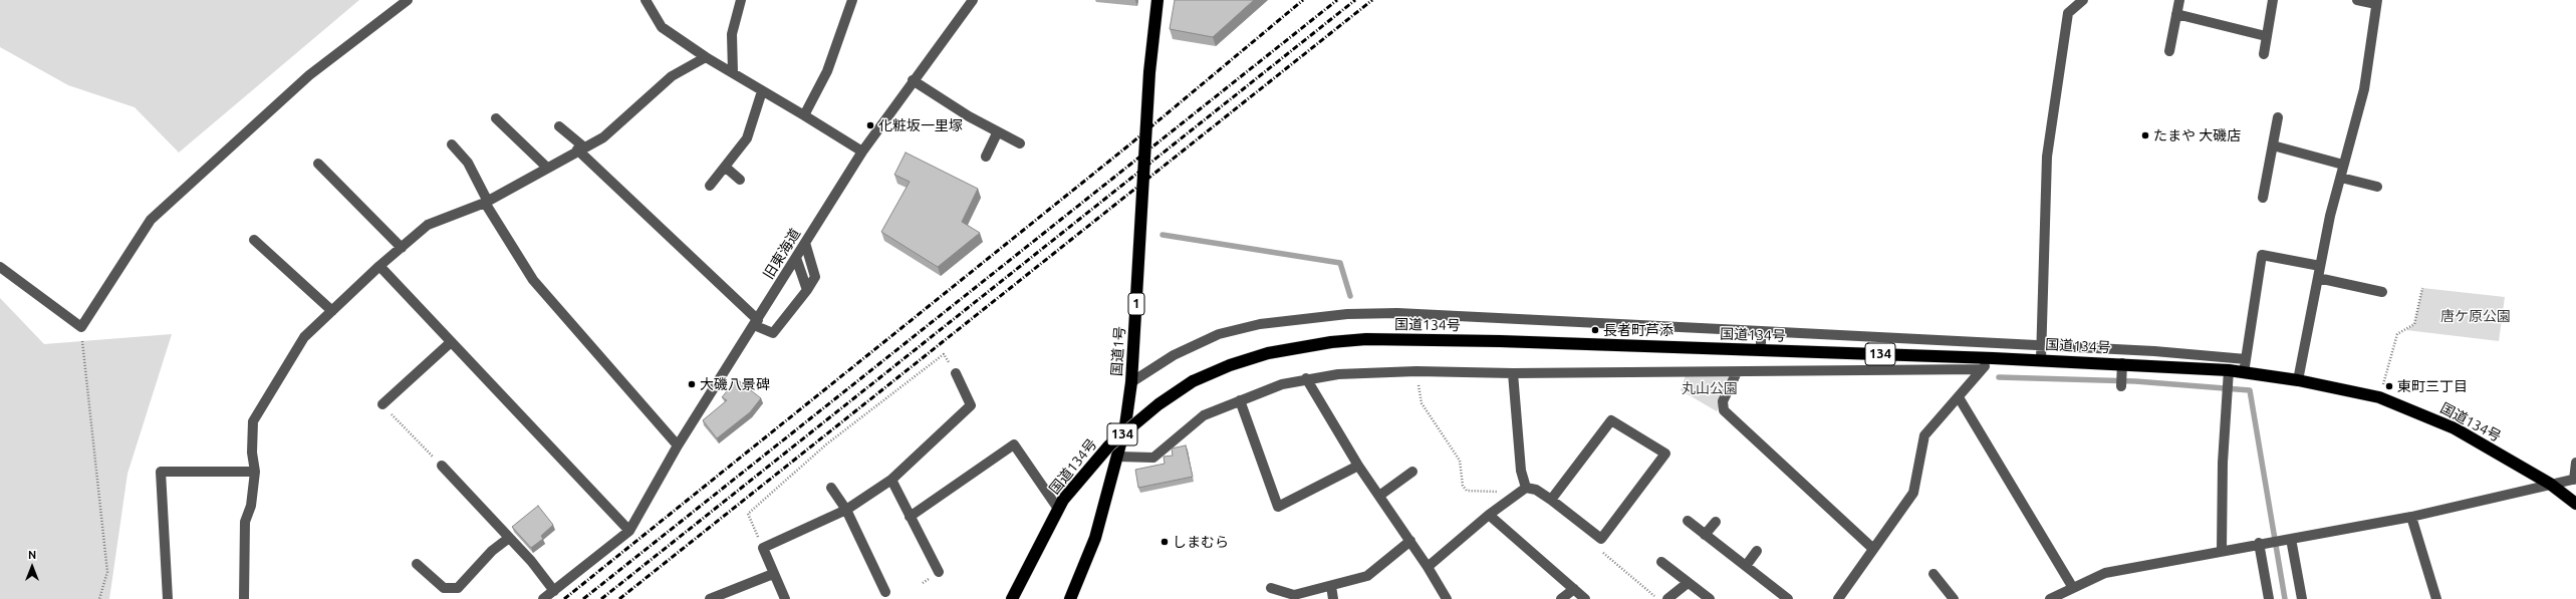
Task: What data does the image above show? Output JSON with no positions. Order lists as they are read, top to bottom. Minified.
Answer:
{"streets":{"highway":["1","国道134号","国道1号","134"],"street":["旧東海道"]},"parks":["唐ケ原公園","丸山公園"],"places":["化粧坂一里塚","たまや 大磯店","長者町芦添","大磯八景碑","東町三丁目","しまむら"],"north":"top"}
